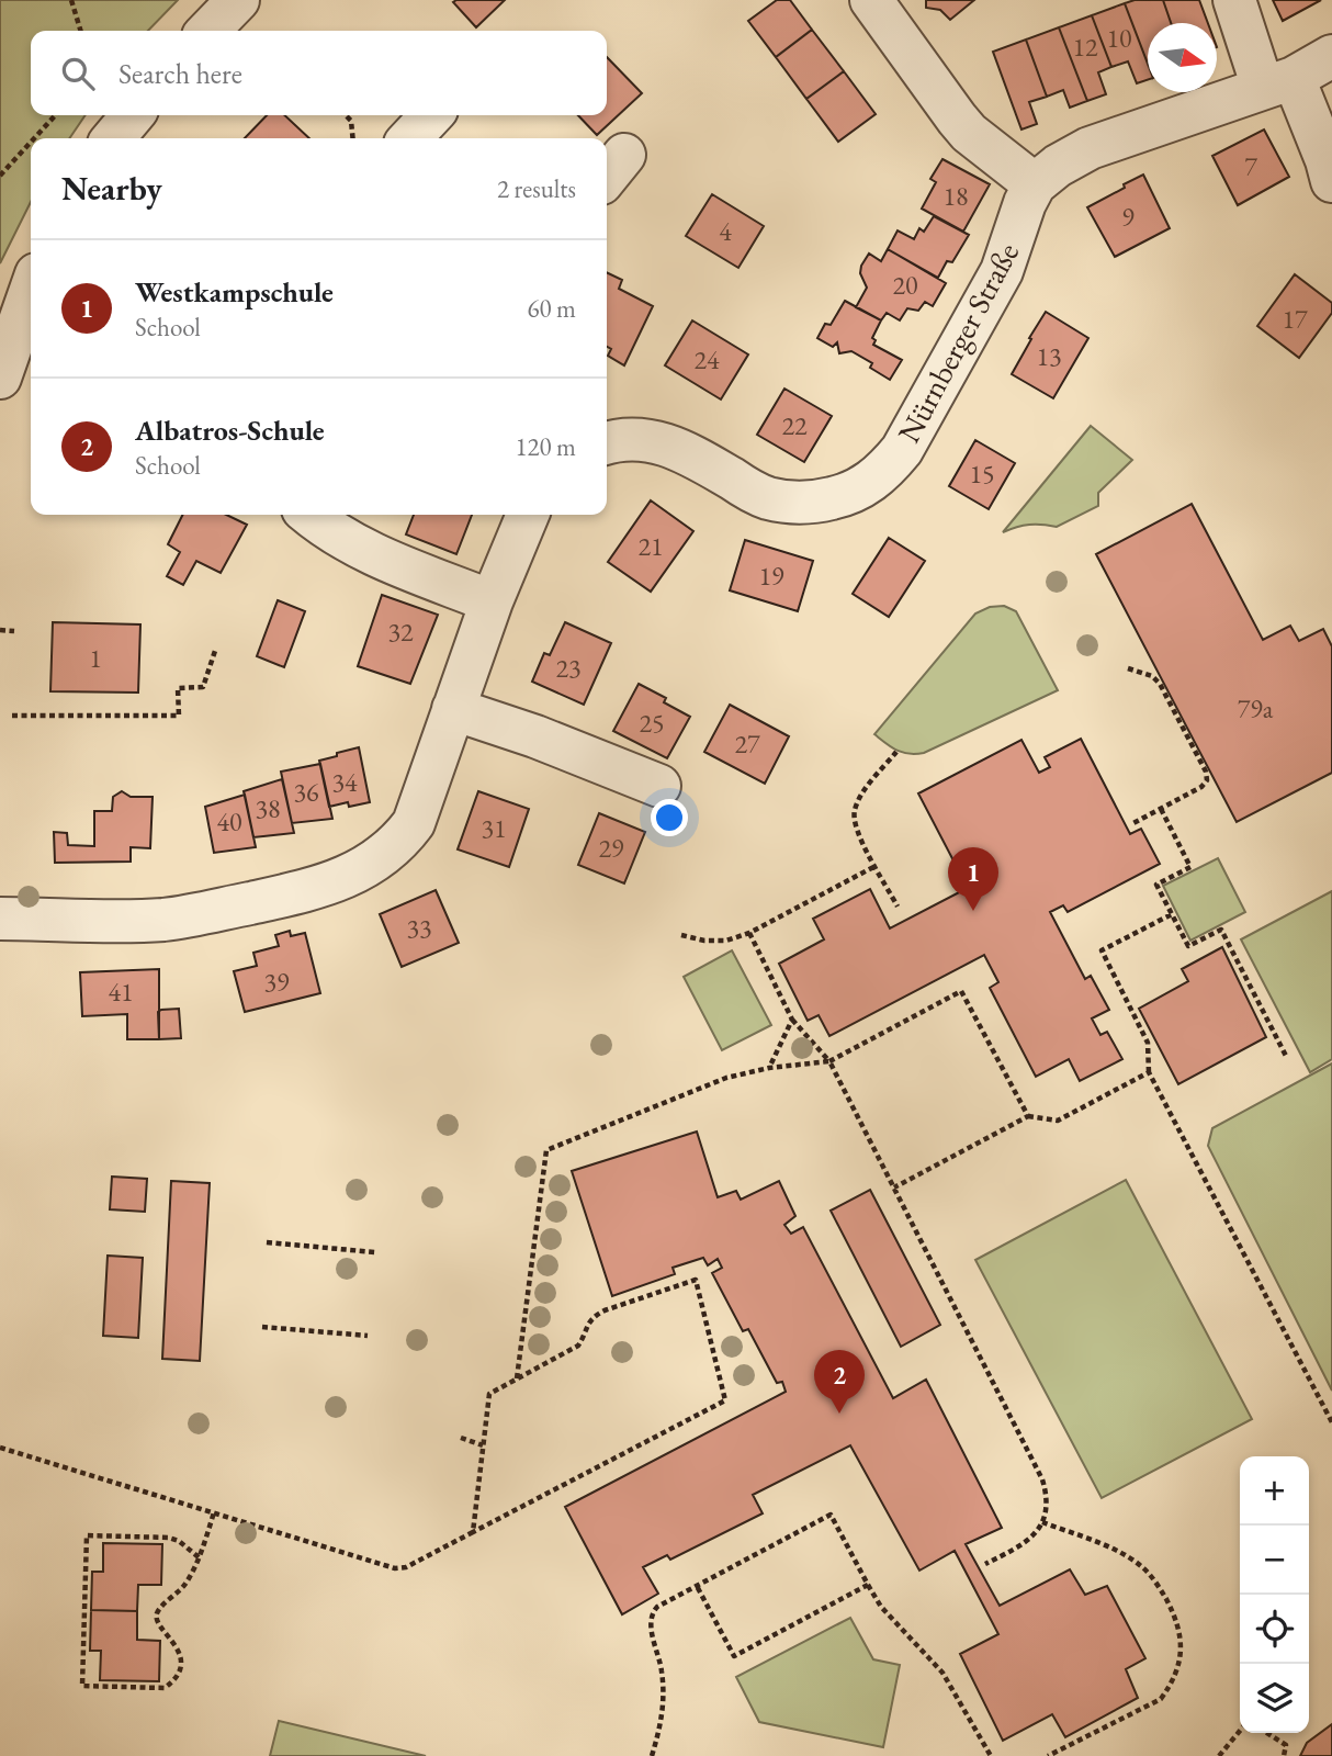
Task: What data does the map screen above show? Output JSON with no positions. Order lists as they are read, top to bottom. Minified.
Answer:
{"streets":{"street":["Nürnberger Straße"]},"house_numbers":["10","12","7","18","9","4","20","17","13","24","22","15","21","19","32","1","23","79a","25","27","34","36","38","40","31","29","33","39","41"],"north":"right","page":{"search":"Search here","heading":["Nearby","2 results"],"list":[{"mark":"1","name":"Westkampschule","note":"School","value":"60 m"},{"mark":"2","name":"Albatros-Schule","note":"School","value":"120 m"}],"pins":["1","2"],"map_buttons":["+","−"]}}
